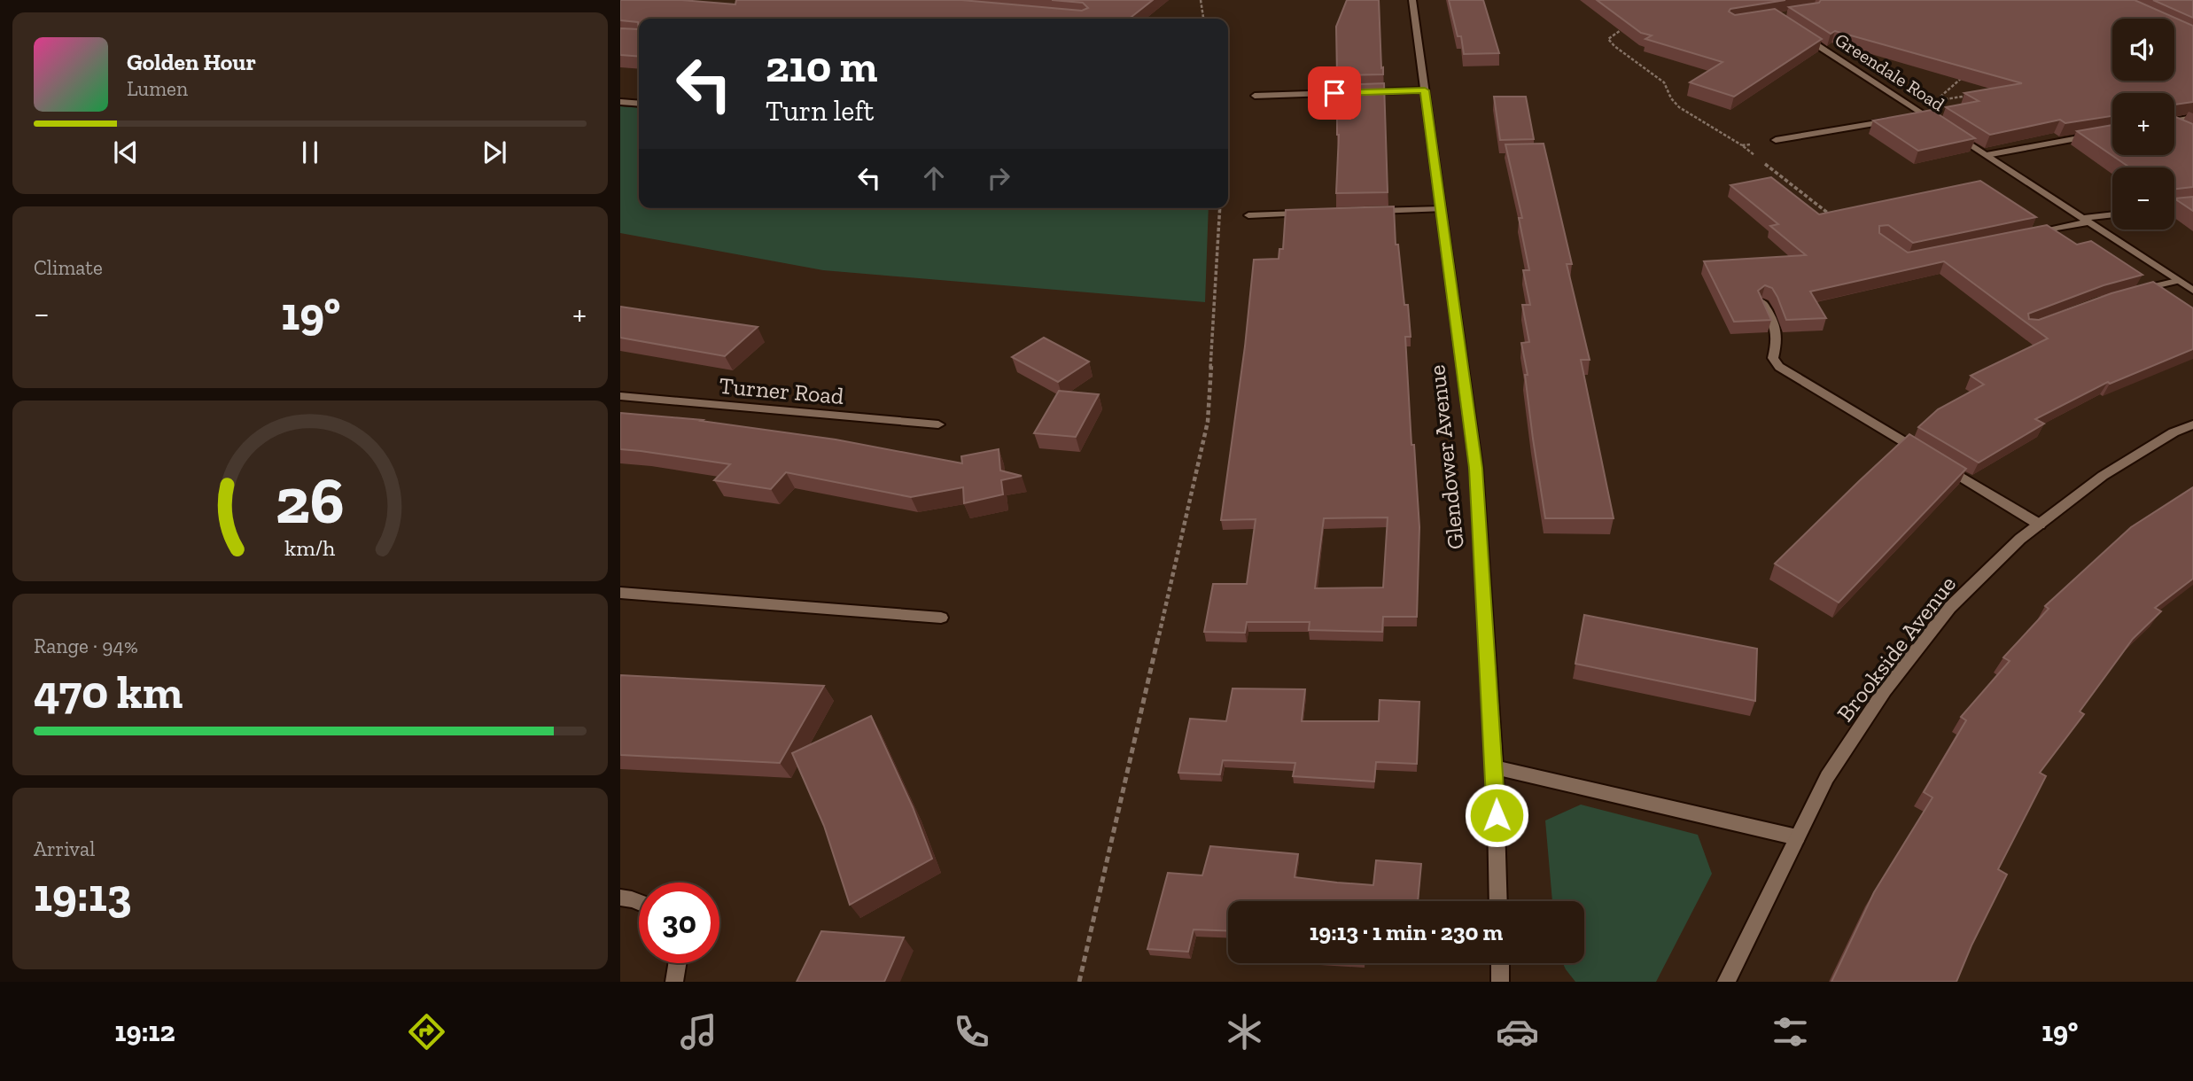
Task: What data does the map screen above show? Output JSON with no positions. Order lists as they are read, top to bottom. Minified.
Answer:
{"streets":{"street":["Greendale Road","Turner Road","Glendower Avenue","Brookside Avenue"]},"page":{"map_buttons":["+","−"],"turn":["210 m","Turn left"],"song":["Golden Hour","Lumen"],"tile":["Climate",["Range · 94%","470 km"],["Arrival","19:13"]],"heat":["−","19°","+"],"limit":"30","trip":"19:13 · 1 min · 230 m","tabs":["19:12","19°"],"gauge":["26","km/h"]}}
